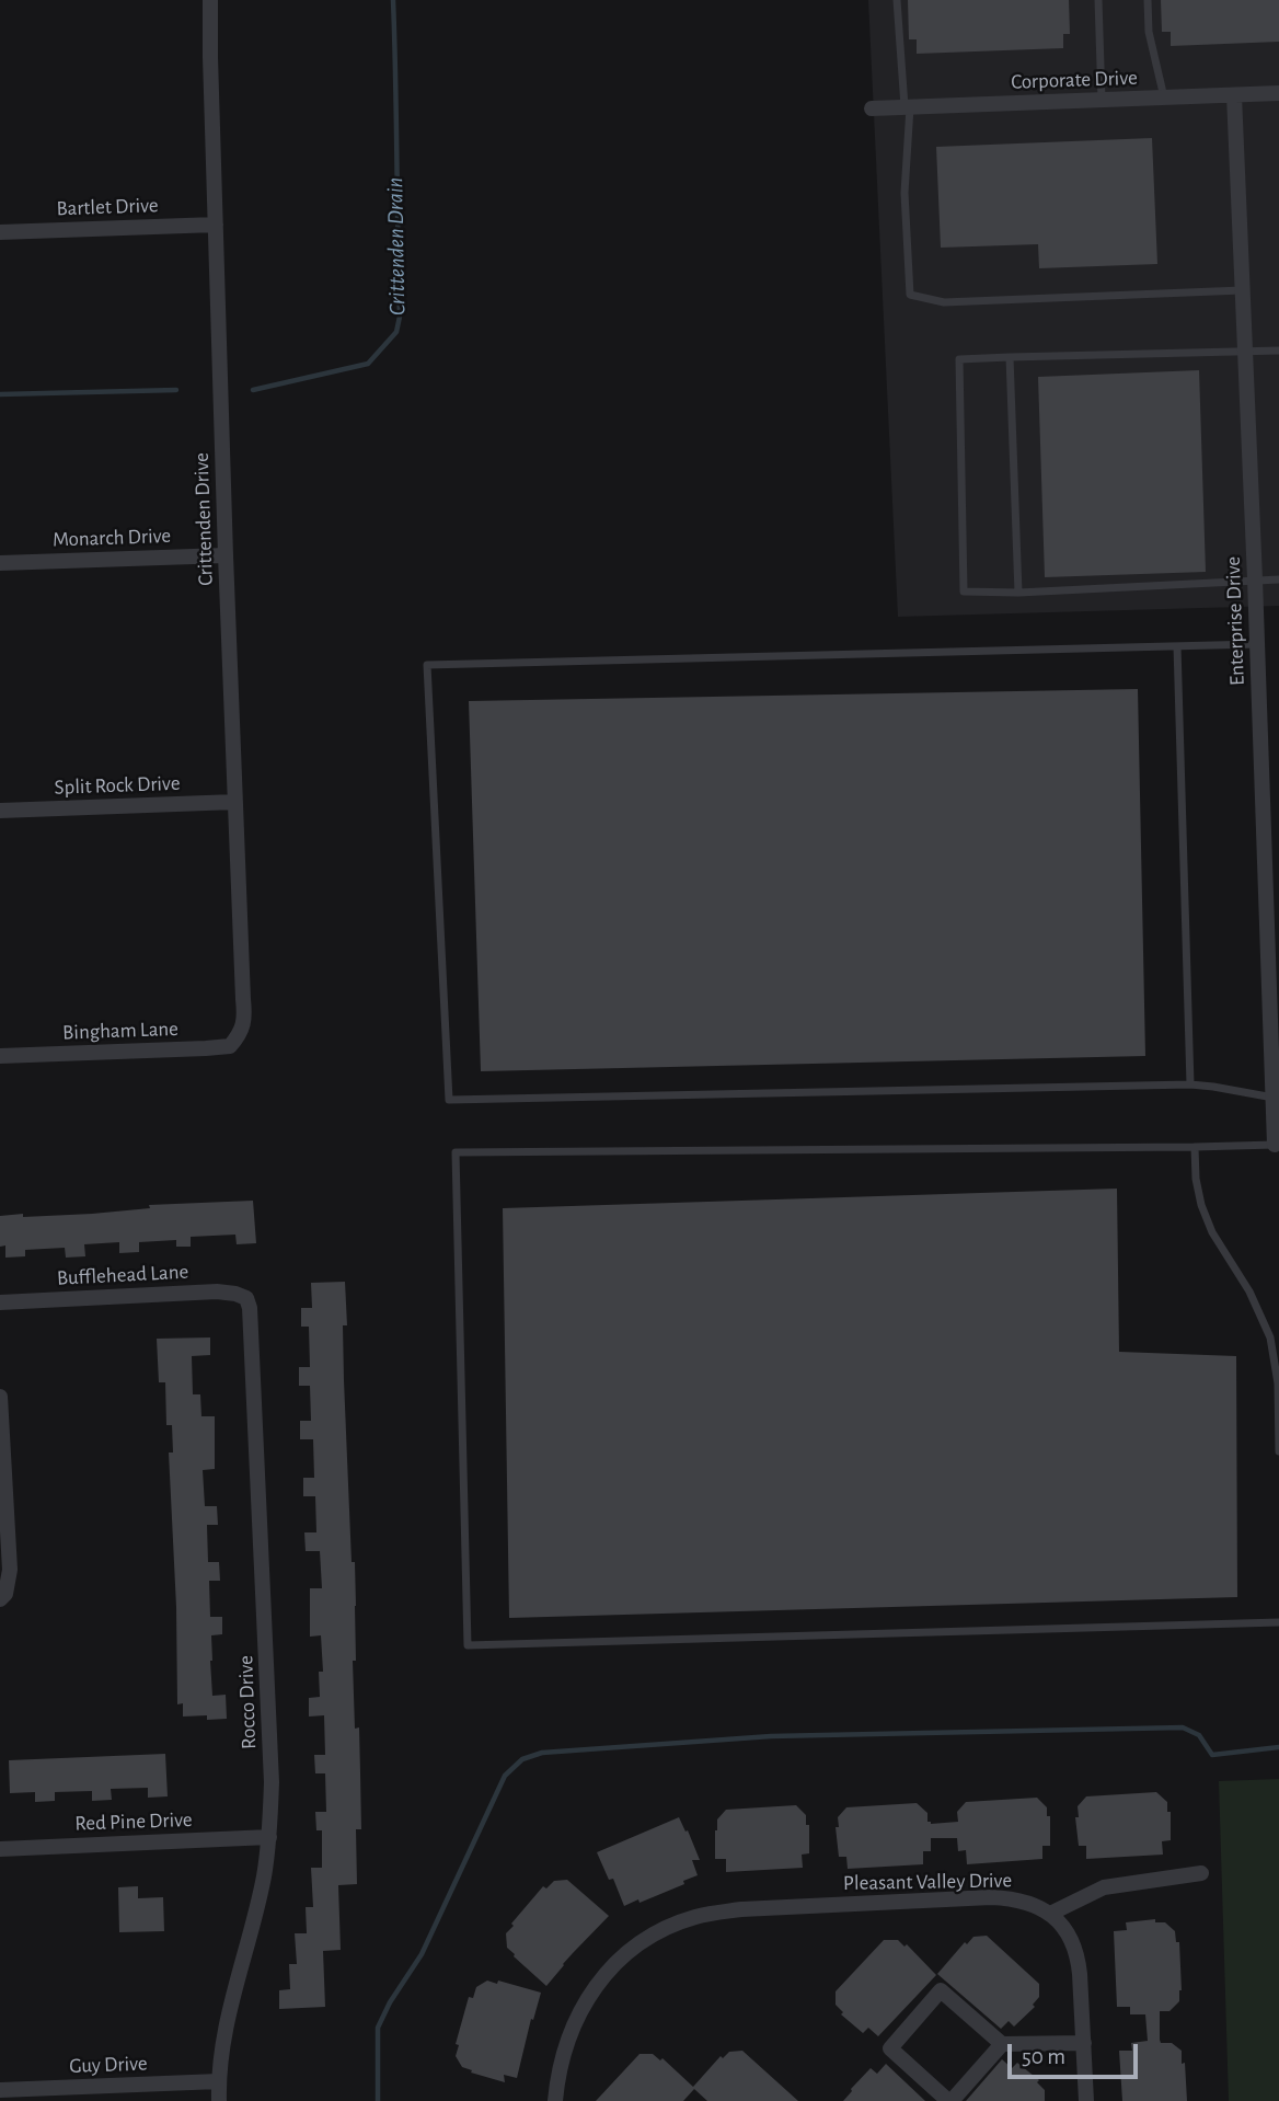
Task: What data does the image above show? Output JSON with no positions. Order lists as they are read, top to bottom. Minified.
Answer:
{"streets":{"street":["Corporate Drive","Bartlet Drive","Crittenden Drive","Monarch Drive","Enterprise Drive","Split Rock Drive","Bingham Lane","Bufflehead Lane","Rocco Drive","Red Pine Drive","Pleasant Valley Drive","Guy Drive"]},"crossings":[["Corporate Drive","Enterprise Drive"],["Bartlet Drive","Crittenden Drive"],["Crittenden Drive","Monarch Drive"],["Crittenden Drive","Split Rock Drive"],["Crittenden Drive","Bingham Lane"],["Bufflehead Lane","Rocco Drive"],["Rocco Drive","Red Pine Drive"],["Rocco Drive","Guy Drive"]],"water":["Crittenden Drain"],"scale_bar":"50 m"}
